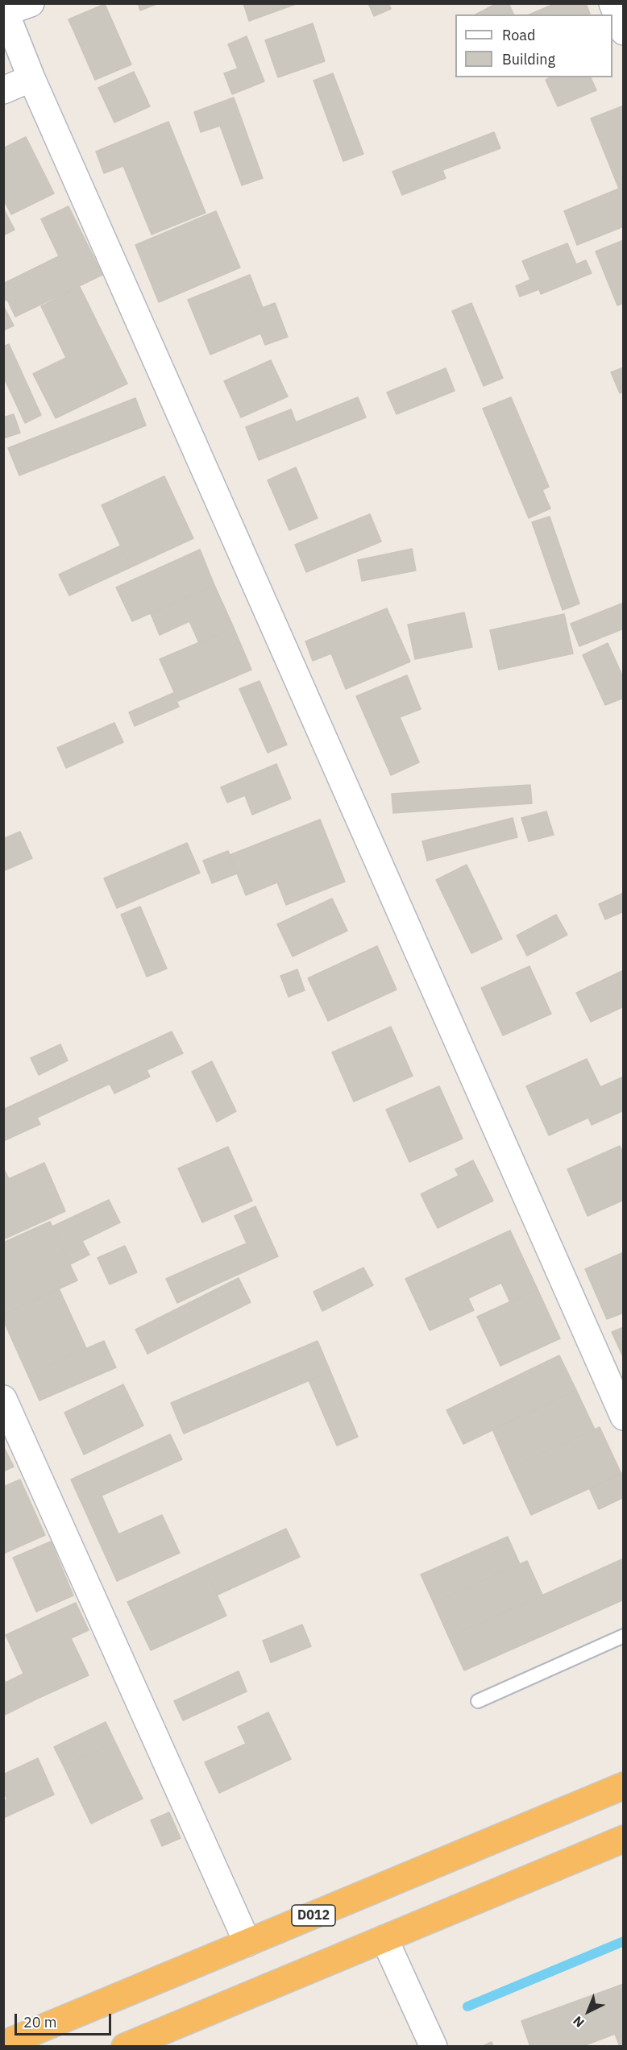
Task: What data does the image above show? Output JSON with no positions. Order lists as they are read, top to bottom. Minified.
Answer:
{"streets":{"highway":["D012"]},"legend":["Road","Building"],"scale_bar":"20 m","north":"bottom left"}
